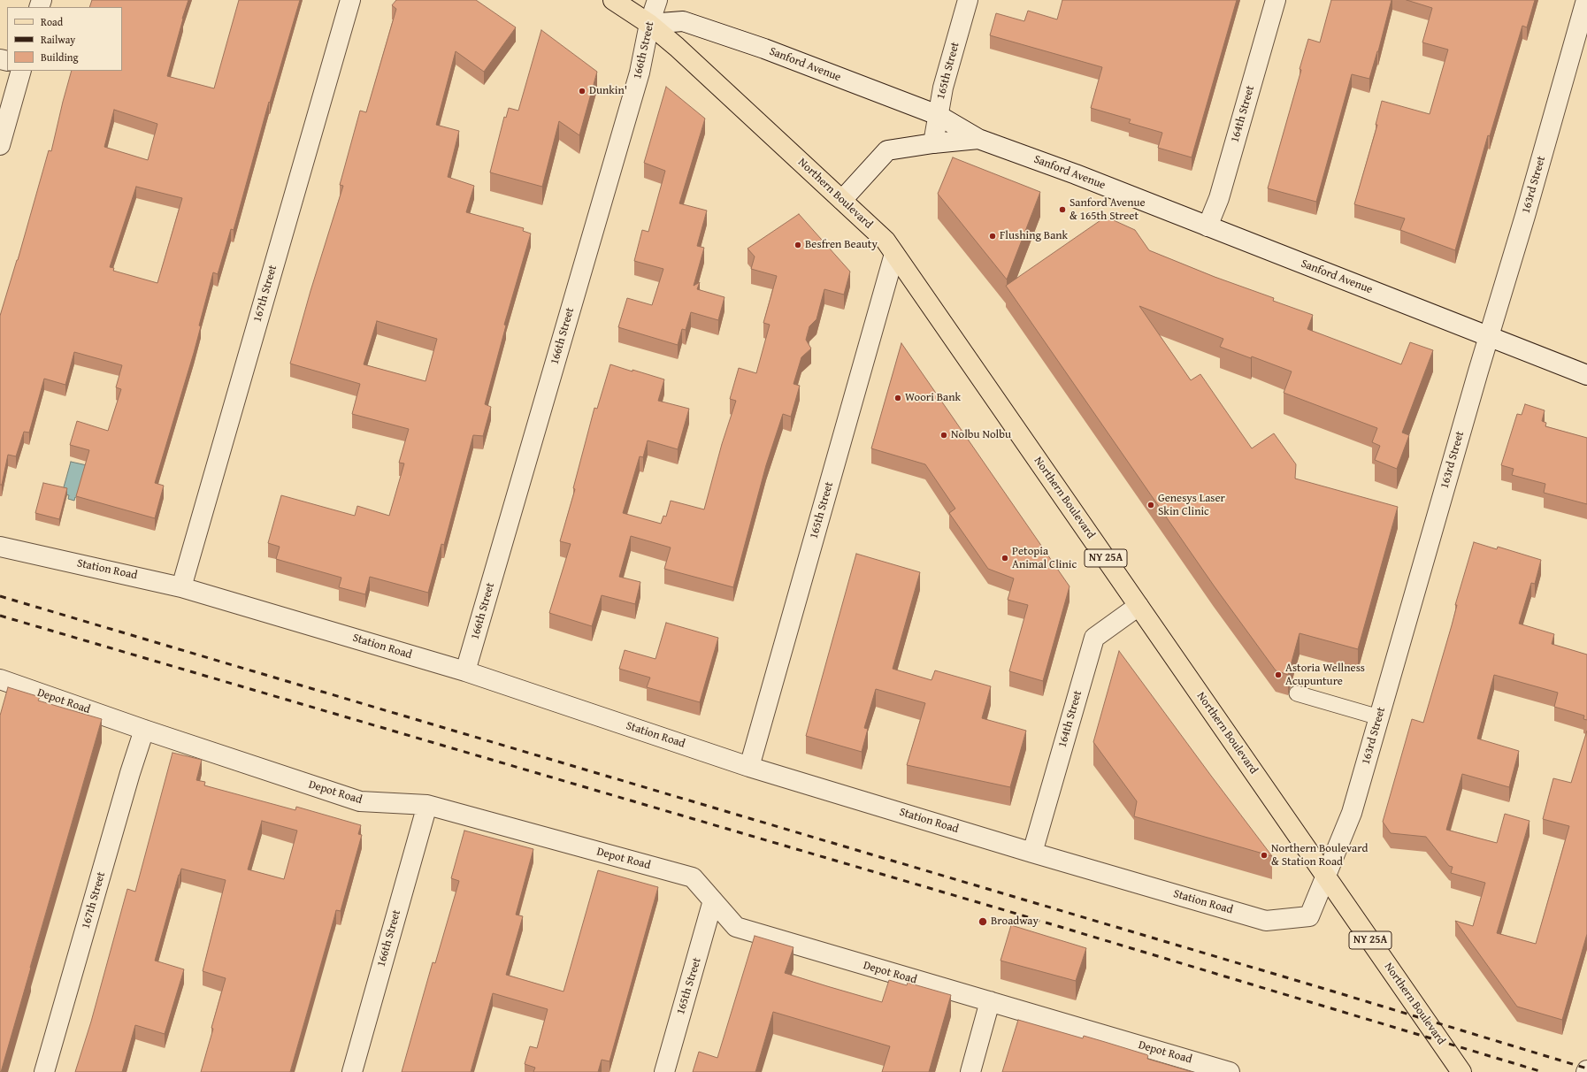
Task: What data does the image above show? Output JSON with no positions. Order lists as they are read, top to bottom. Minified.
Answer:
{"streets":{"main road":["Northern Boulevard","NY 25A"],"street":["166th Street","Sanford Avenue","165th Street","164th Street","163rd Street","167th Street","Station Road","Depot Road"]},"crossings":[["166th Street","Sanford Avenue"],["166th Street","Northern Boulevard"],["166th Street","Station Road"],["166th Street","Depot Road"],["Sanford Avenue","165th Street"],["Sanford Avenue","164th Street"],["Sanford Avenue","163rd Street"],["Sanford Avenue","Northern Boulevard"],["165th Street","Northern Boulevard"],["165th Street","Station Road"],["165th Street","Depot Road"],["164th Street","Northern Boulevard"],["164th Street","Station Road"],["163rd Street","Northern Boulevard"],["163rd Street","Station Road"],["167th Street","Station Road"],["167th Street","Depot Road"]],"places":["Dunkin'","Sanford Avenue & 165th Street","Flushing Bank","Besfren Beauty","Woori Bank","Nolbu Nolbu","Genesys Laser Skin Clinic","Petopia Animal Clinic","Astoria Wellness Acupunture","Northern Boulevard & Station Road","Broadway"],"legend":["Road","Railway","Building"]}
